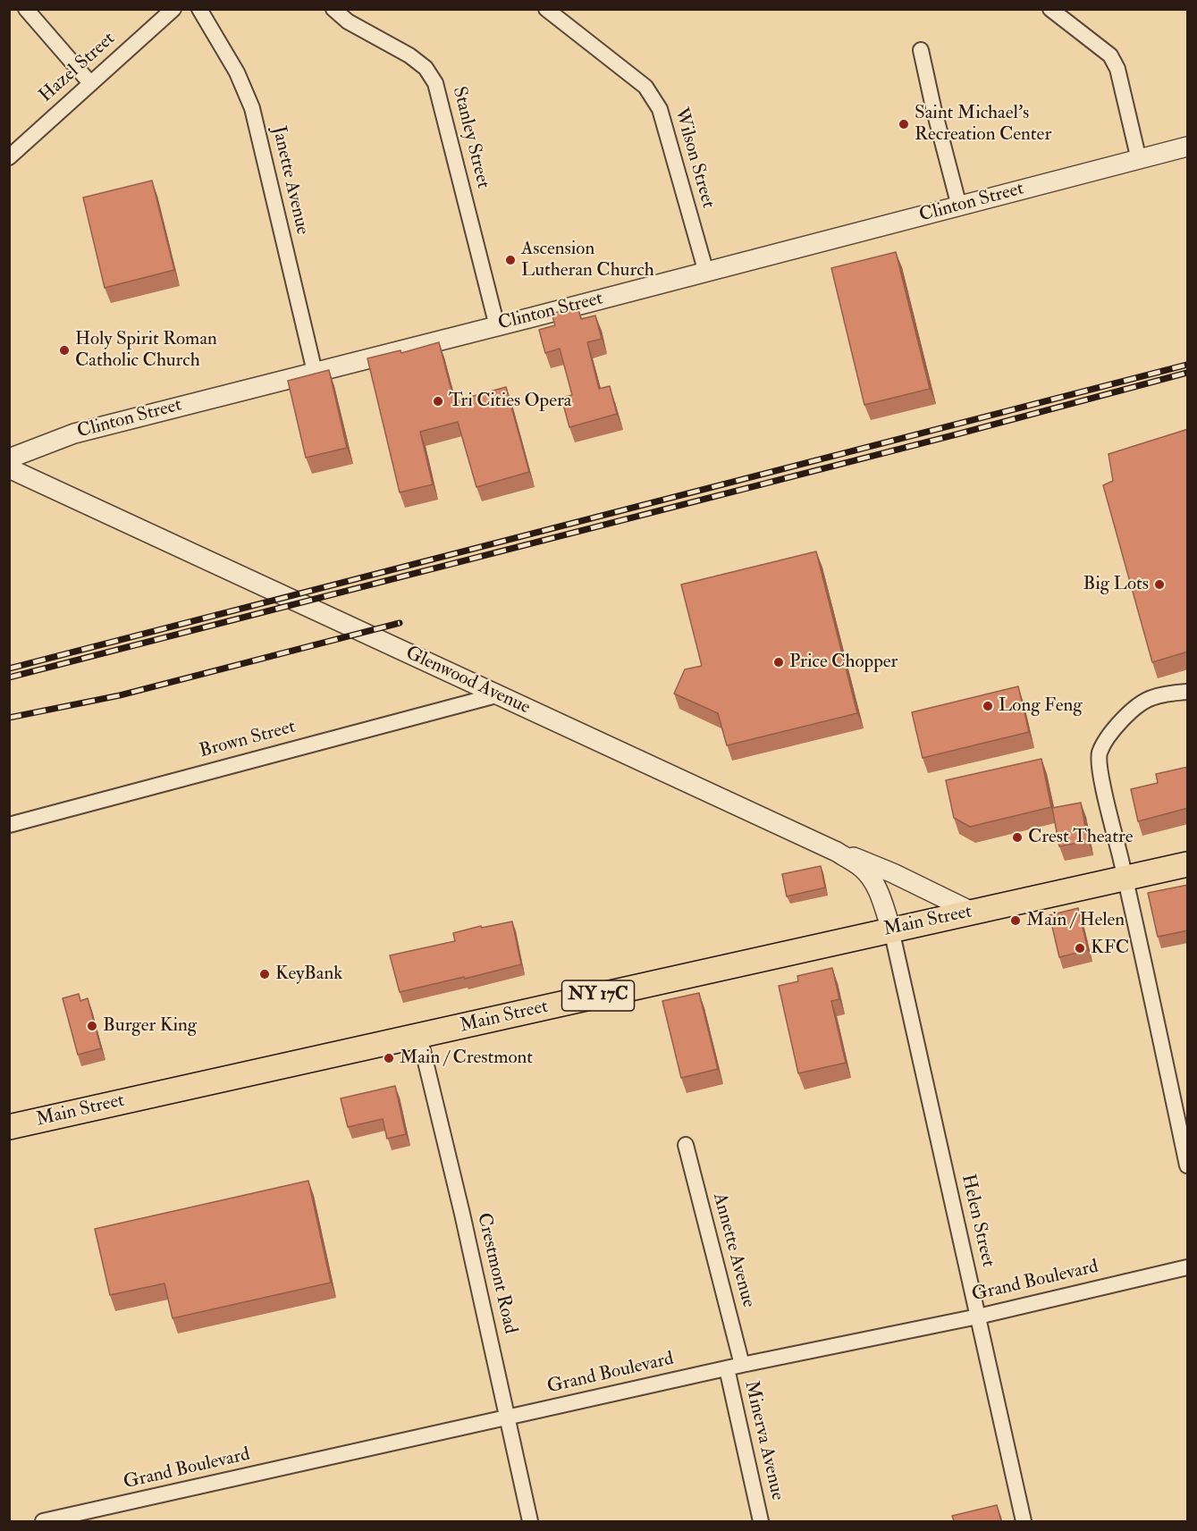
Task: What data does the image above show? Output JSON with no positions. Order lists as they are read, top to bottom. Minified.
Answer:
{"streets":{"main road":["Main Street","NY 17C"],"street":["Hazel Street","Stanley Street","Wilson Street","Janette Avenue","Clinton Street","Glenwood Avenue","Brown Street","Helen Street","Annette Avenue","Crestmont Road","Grand Boulevard","Minerva Avenue"]},"crossings":[["Stanley Street","Clinton Street"],["Wilson Street","Clinton Street"],["Janette Avenue","Clinton Street"],["Glenwood Avenue","Brown Street"],["Glenwood Avenue","Main Street"],["Glenwood Avenue","Helen Street"],["Main Street","Helen Street"],["Main Street","Crestmont Road"],["Helen Street","Grand Boulevard"],["Annette Avenue","Grand Boulevard"],["Crestmont Road","Grand Boulevard"],["Grand Boulevard","Minerva Avenue"]],"places":["Saint Michael's Recreation Center","Ascension Lutheran Church","Holy Spirit Roman Catholic Church","Tri Cities Opera","Big Lots","Price Chopper","Long Feng","Crest Theatre","Main / Helen","KFC","KeyBank","Burger King","Main / Crestmont"]}
